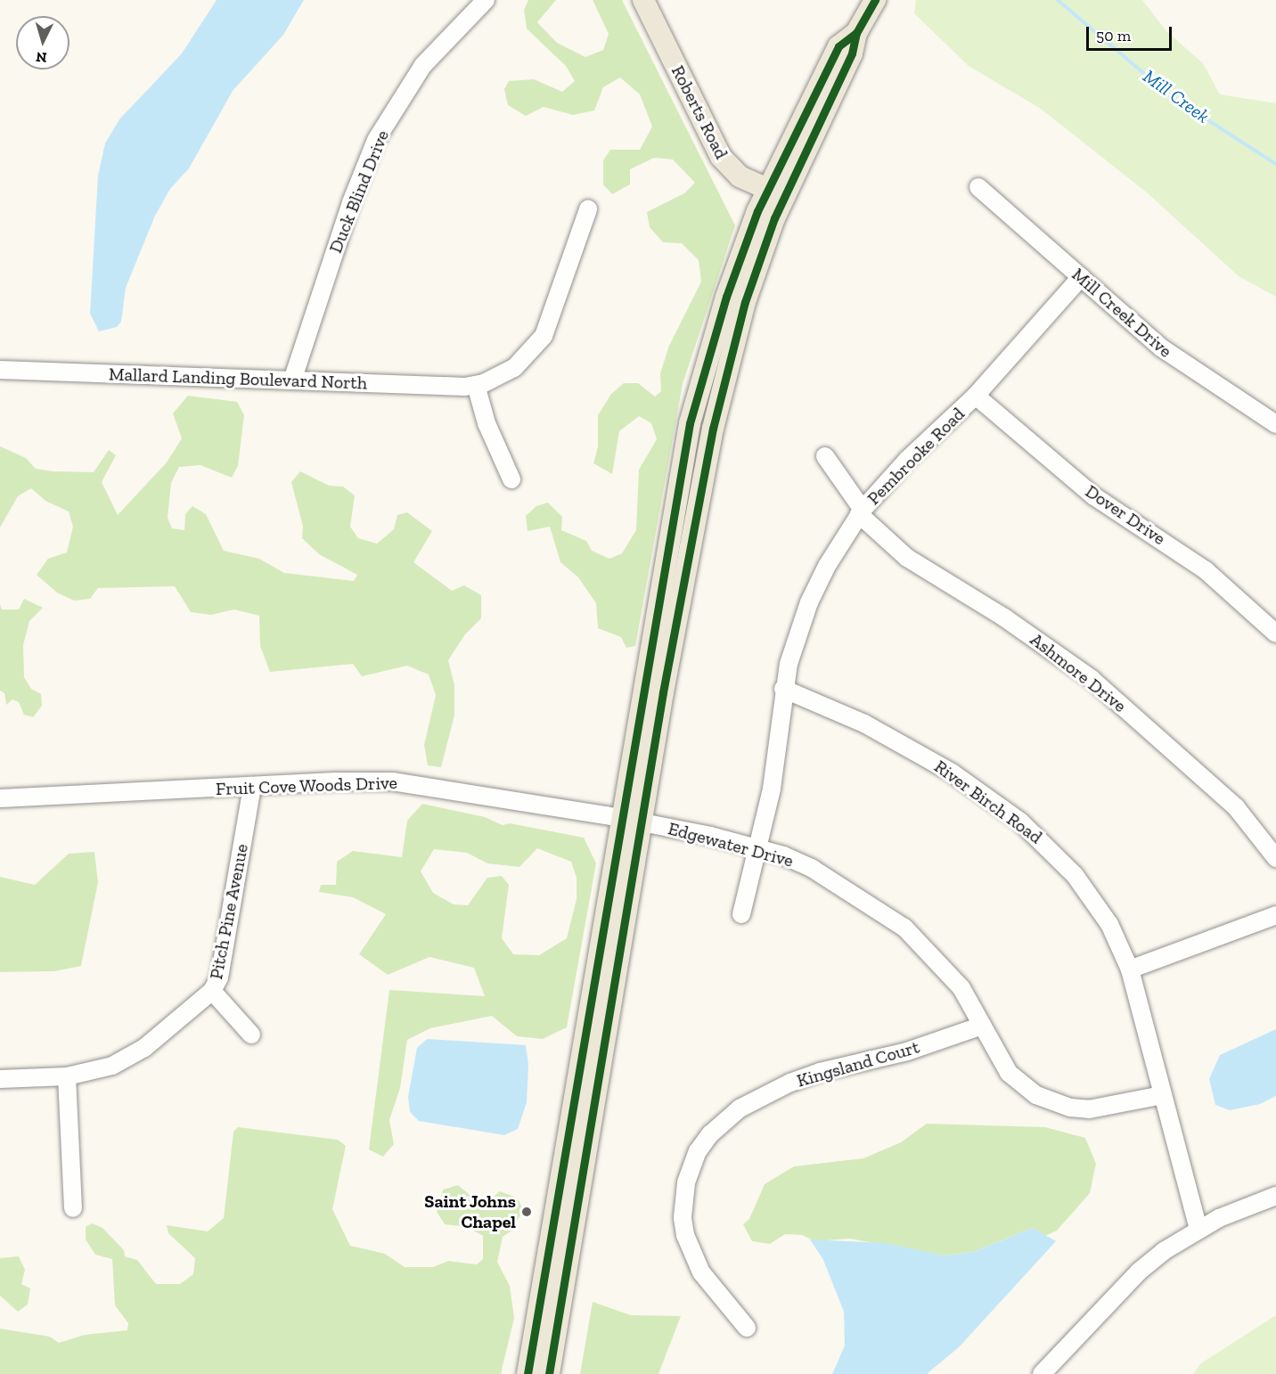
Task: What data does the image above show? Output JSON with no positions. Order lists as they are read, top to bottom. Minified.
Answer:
{"streets":{"main road":["Roberts Road"],"street":["Duck Blind Drive","Mill Creek Drive","Mallard Landing Boulevard North","Pembrooke Road","Dover Drive","Ashmore Drive","Fruit Cove Woods Drive","River Birch Road","Edgewater Drive","Pitch Pine Avenue","Kingsland Court"]},"crossings":[["Duck Blind Drive","Mallard Landing Boulevard North"],["Mill Creek Drive","Pembrooke Road"],["Pembrooke Road","Dover Drive"],["Pembrooke Road","Ashmore Drive"],["Pembrooke Road","River Birch Road"],["Pembrooke Road","Edgewater Drive"],["Fruit Cove Woods Drive","Edgewater Drive"],["Fruit Cove Woods Drive","Pitch Pine Avenue"],["River Birch Road","Edgewater Drive"],["Edgewater Drive","Kingsland Court"]],"water":["Mill Creek"],"places":["Saint Johns Chapel"],"scale_bar":"50 m","north":"bottom"}
